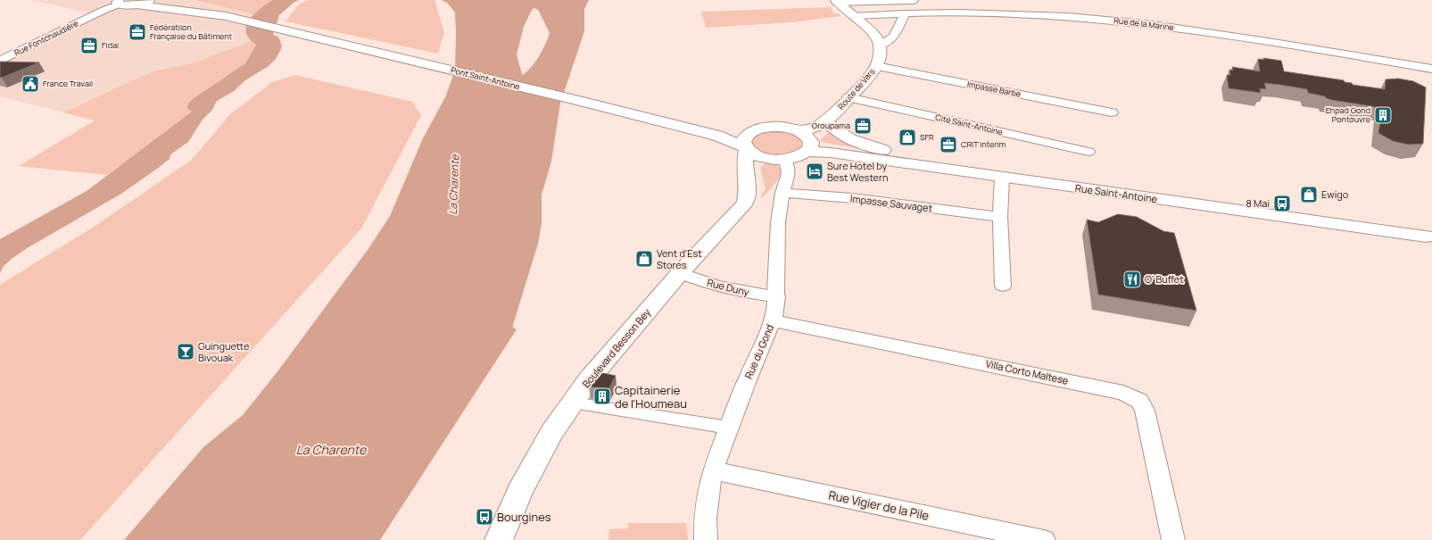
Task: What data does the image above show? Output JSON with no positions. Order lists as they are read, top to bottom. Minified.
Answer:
{"streets":{"main road":["Pont Saint-Antoine","Route de Vars","Rue Saint-Antoine","Boulevard Besson Bey"],"street":["Rue de la Marine","Rue Fontchaudière","Impasse Barbe","Cité Saint-Antoine","Impasse Sauvaget","Rue Duny","Rue du Gond","Villa Corto Maltese","Rue Vigier de la Pile"]},"crossings":[["Pont Saint-Antoine","Boulevard Besson Bey"],["Route de Vars","Impasse Barbe"],["Route de Vars","Cité Saint-Antoine"],["Route de Vars","Rue Saint-Antoine"],["Impasse Sauvaget","Rue du Gond"],["Rue Duny","Boulevard Besson Bey"],["Rue Duny","Rue du Gond"],["Rue du Gond","Villa Corto Maltese"],["Rue du Gond","Rue Vigier de la Pile"]],"water":["La Charente"],"places":{"office":["Fédératiion Française du Bâtiment","Fidal","Groupama","CRIT Interim"],"public building":["France Travail"],"building":["Ehpad Gond Pontouvre","Capitainerie de l'Houmeau"],"shop":["SFR","Ewigo","Vent d'Est Stores"],"hotel":["Sure Hotel by Best Western"],"bus stop":["8 Mai","Bourgines"],"restaurant":["O' Buffet"],"bar":["Guinguette Bivouak"]}}
